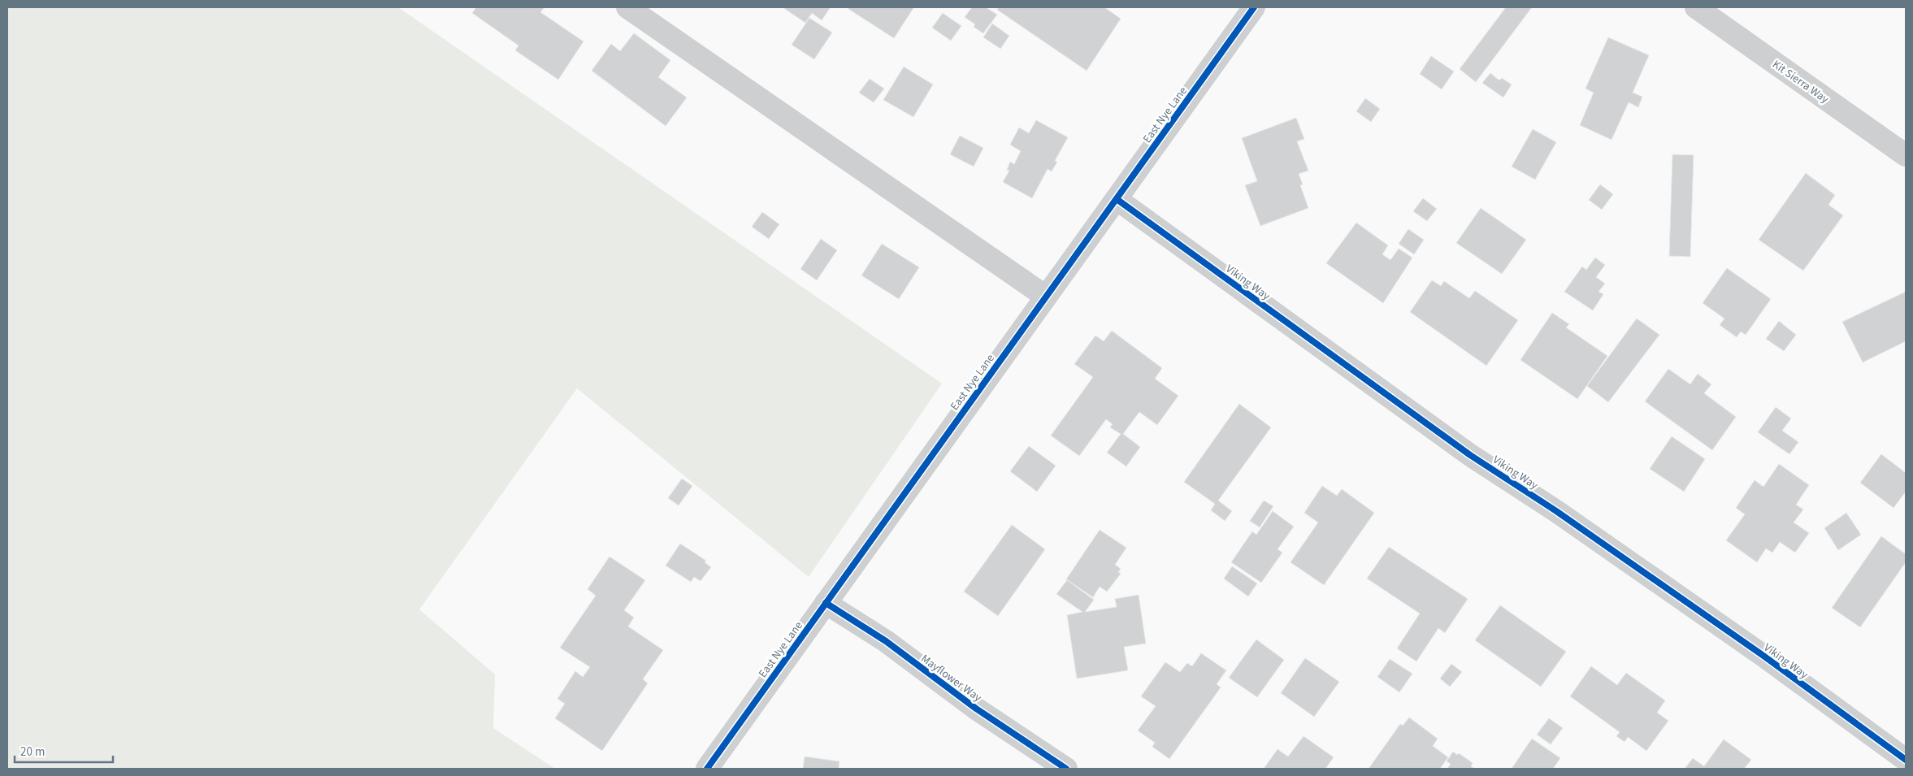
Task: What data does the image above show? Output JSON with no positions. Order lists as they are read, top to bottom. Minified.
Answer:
{"streets":{"street":["Kit Sierra Way","East Nye Lane","Viking Way","Mayflower Way"]},"crossings":[["East Nye Lane","Viking Way"],["East Nye Lane","Mayflower Way"]],"scale_bar":"20 m"}
